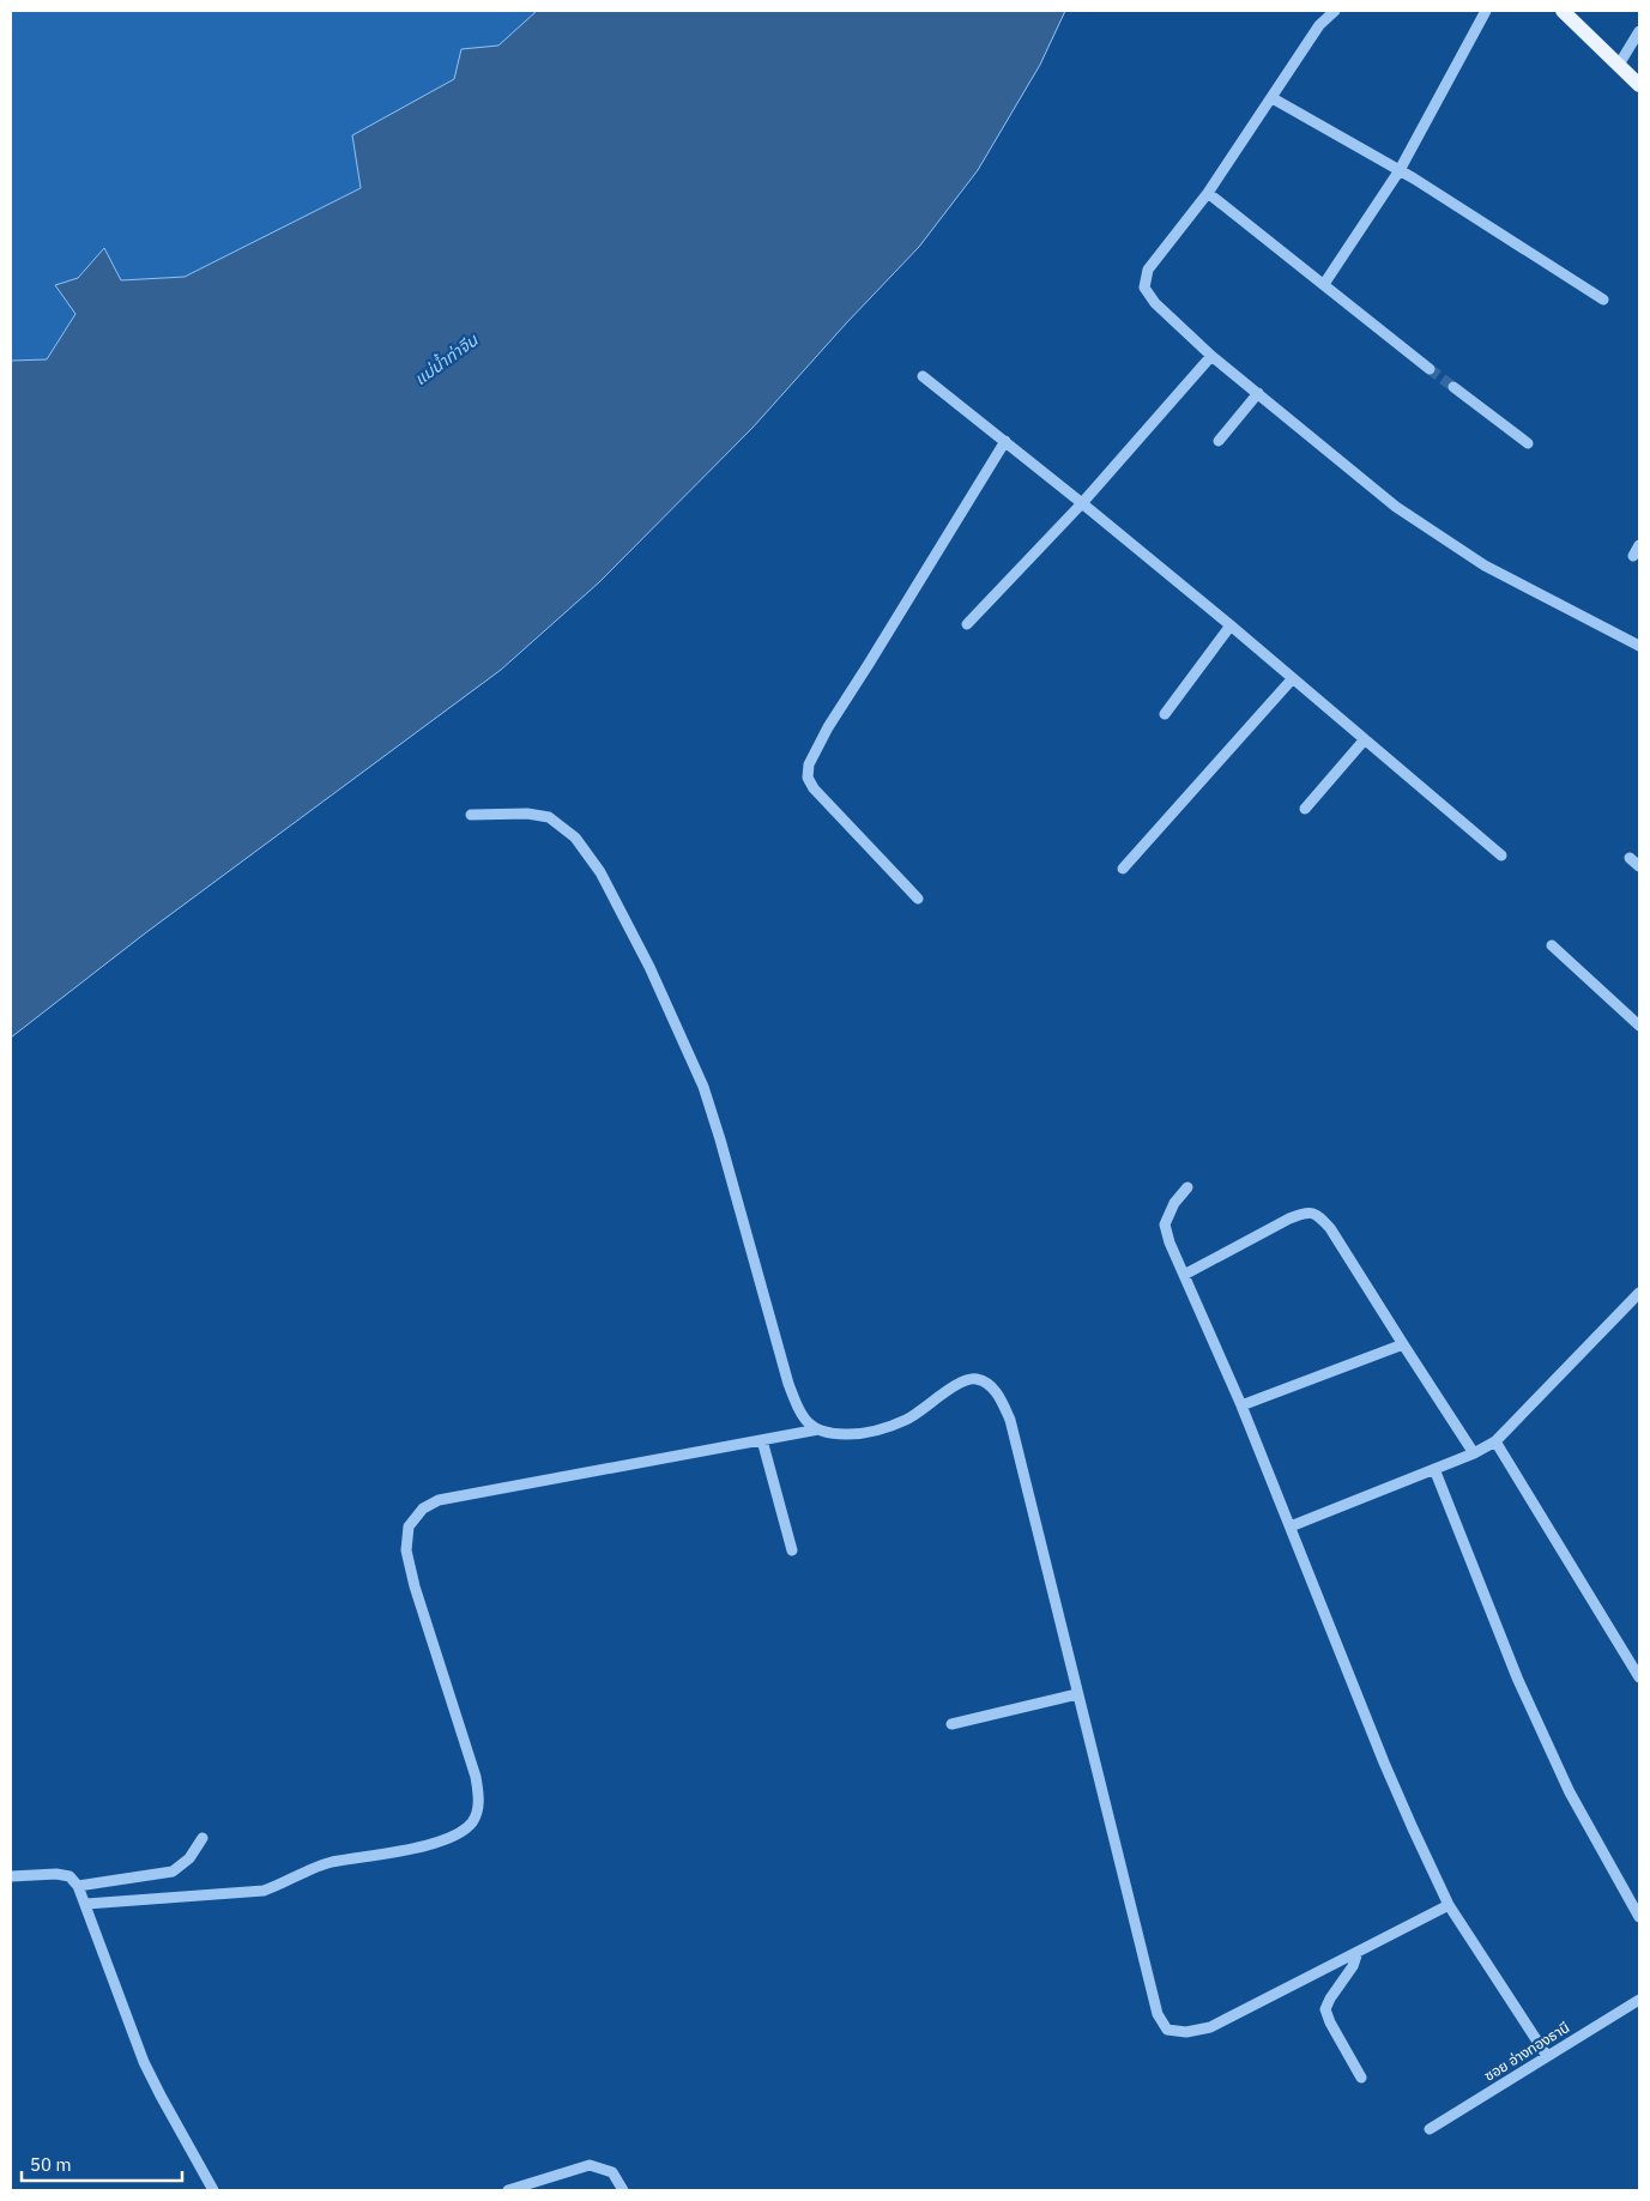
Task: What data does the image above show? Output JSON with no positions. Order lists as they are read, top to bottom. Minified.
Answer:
{"streets":{"street":["ซอย อ่างทองธานี"]},"water":["แม่น้ำท่าจีน"],"scale_bar":"50 m"}
